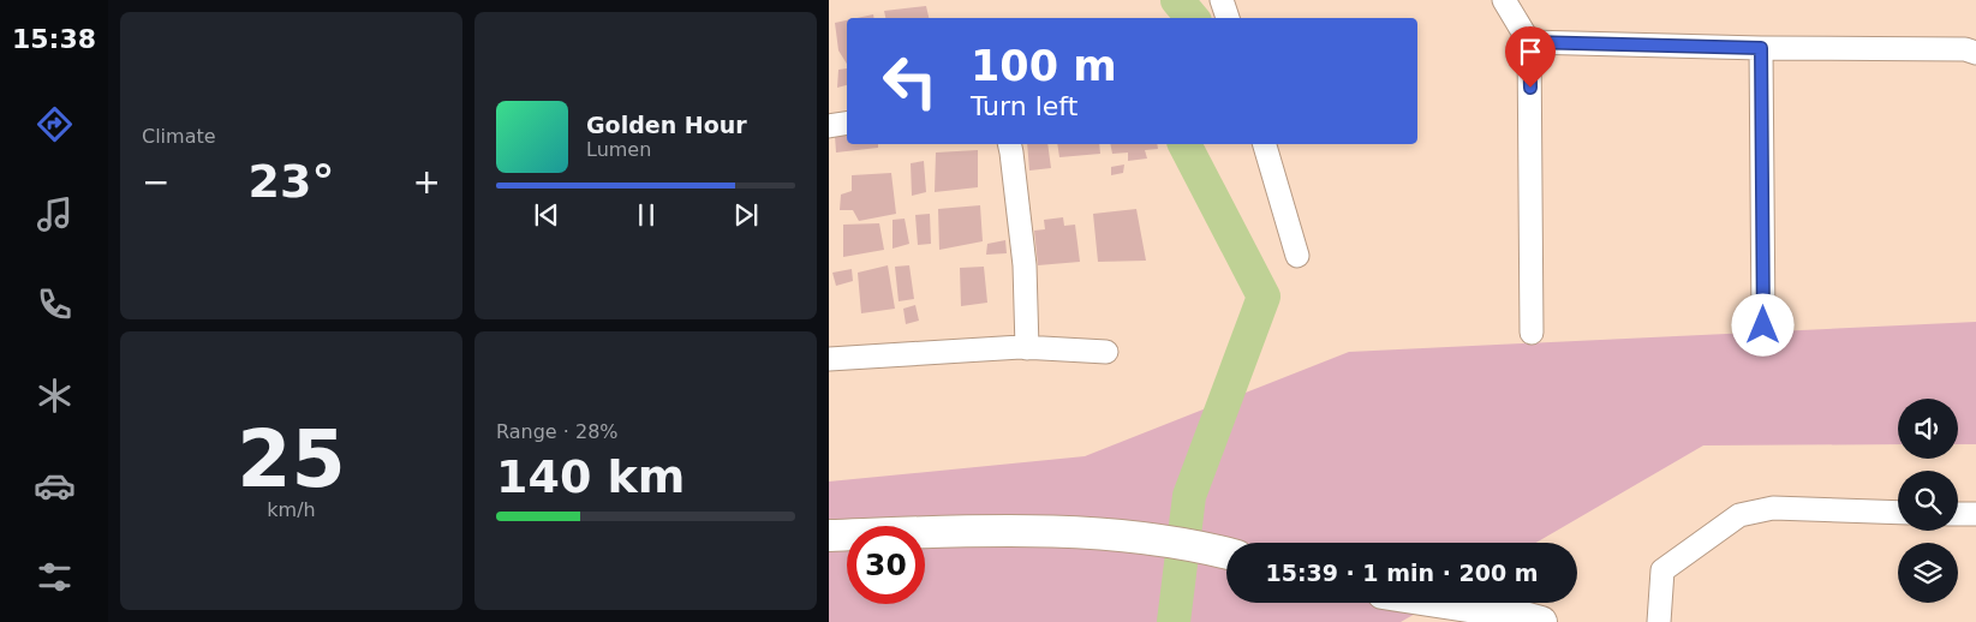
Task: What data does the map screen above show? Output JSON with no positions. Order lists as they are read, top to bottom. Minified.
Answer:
{"page":{"tabs":"15:38","tile":["Climate",["25","km/h"],["Range · 28%","140 km"]],"turn":["100 m","Turn left"],"song":["Golden Hour","Lumen"],"heat":["−","23°","+"],"limit":"30","trip":"15:39 · 1 min · 200 m"}}
